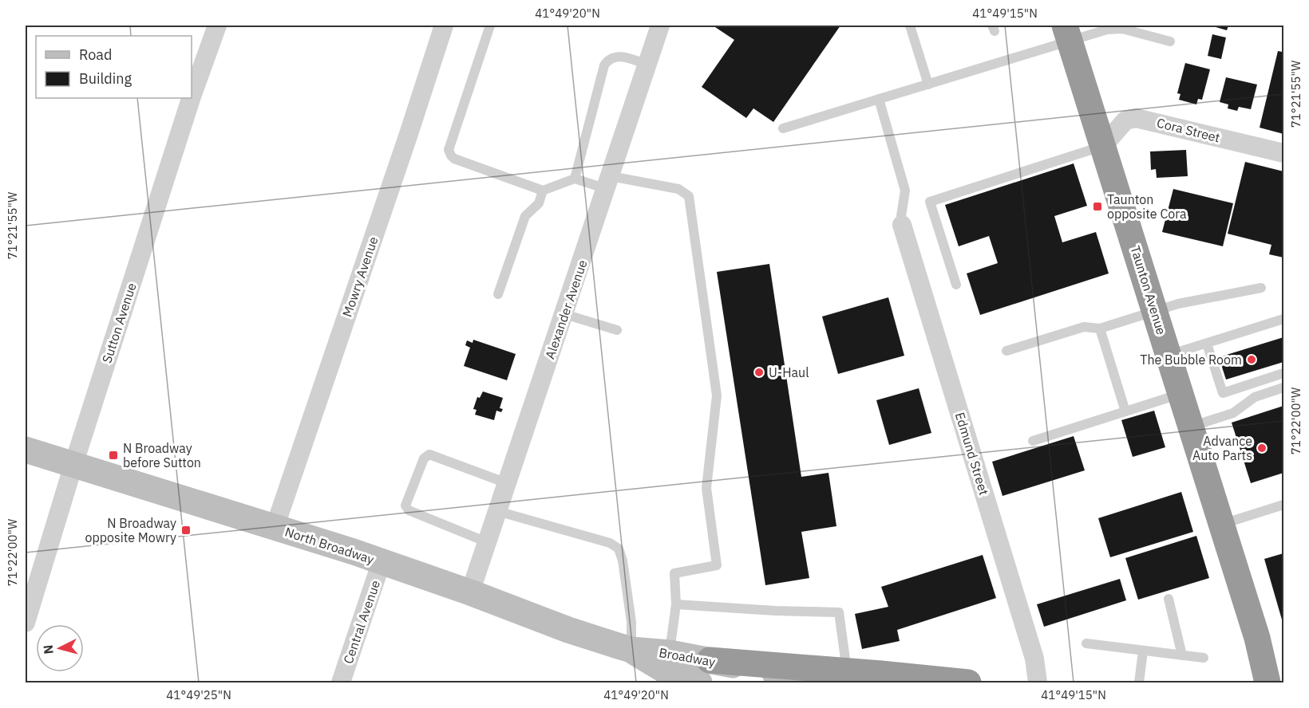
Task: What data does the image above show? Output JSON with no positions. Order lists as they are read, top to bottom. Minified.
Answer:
{"streets":{"highway":["Taunton Avenue"],"main road":["North Broadway","Broadway"],"street":["Cora Street","Mowry Avenue","Alexander Avenue","Sutton Avenue","Edmund Street","Central Avenue"]},"crossings":[["Cora Street","Taunton Avenue"],["Mowry Avenue","North Broadway"],["Alexander Avenue","North Broadway"],["Sutton Avenue","North Broadway"],["North Broadway","Central Avenue"],["North Broadway","Broadway"]],"places":{"transit":["Taunton opposite Cora","N Broadway before Sutton","N Broadway opposite Mowry"],"other":["The Bubble Room","U-Haul","Advance Auto Parts"]},"legend":["Road","Building"],"north":"left","coordinates":["41°49'20\"N","41°49'15\"N","71°21'55\"W","71°22'00\"W","41°49'25\"N"]}
